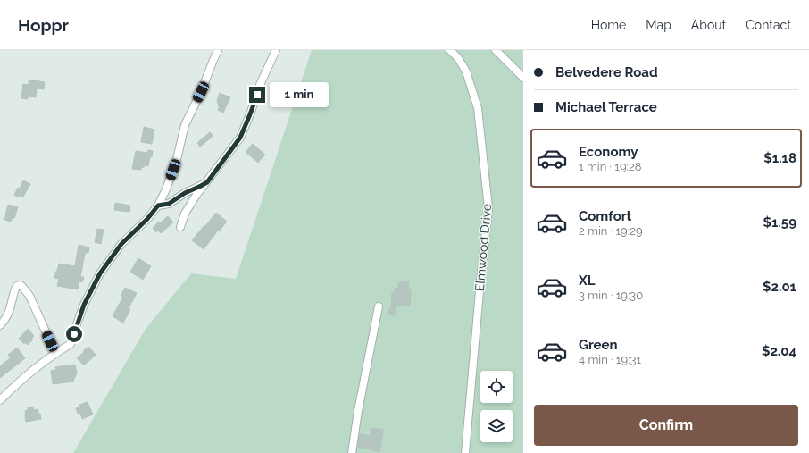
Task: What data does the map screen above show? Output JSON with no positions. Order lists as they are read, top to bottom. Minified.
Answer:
{"streets":{"street":["Elmwood Drive"]},"page":{"header":"Hoppr","nav":["Home","Map","About","Contact"],"banner":["Belvedere Road","Michael Terrace"],"bubble":"1 min","list":[{"name":"Economy","note":"1 min · 19:28","value":"$1.18"},{"name":"Comfort","note":"2 min · 19:29","value":"$1.59"},{"name":"XL","note":"3 min · 19:30","value":"$2.01"},{"name":"Green","note":"4 min · 19:31","value":"$2.04"}],"buttons":"Confirm"}}
